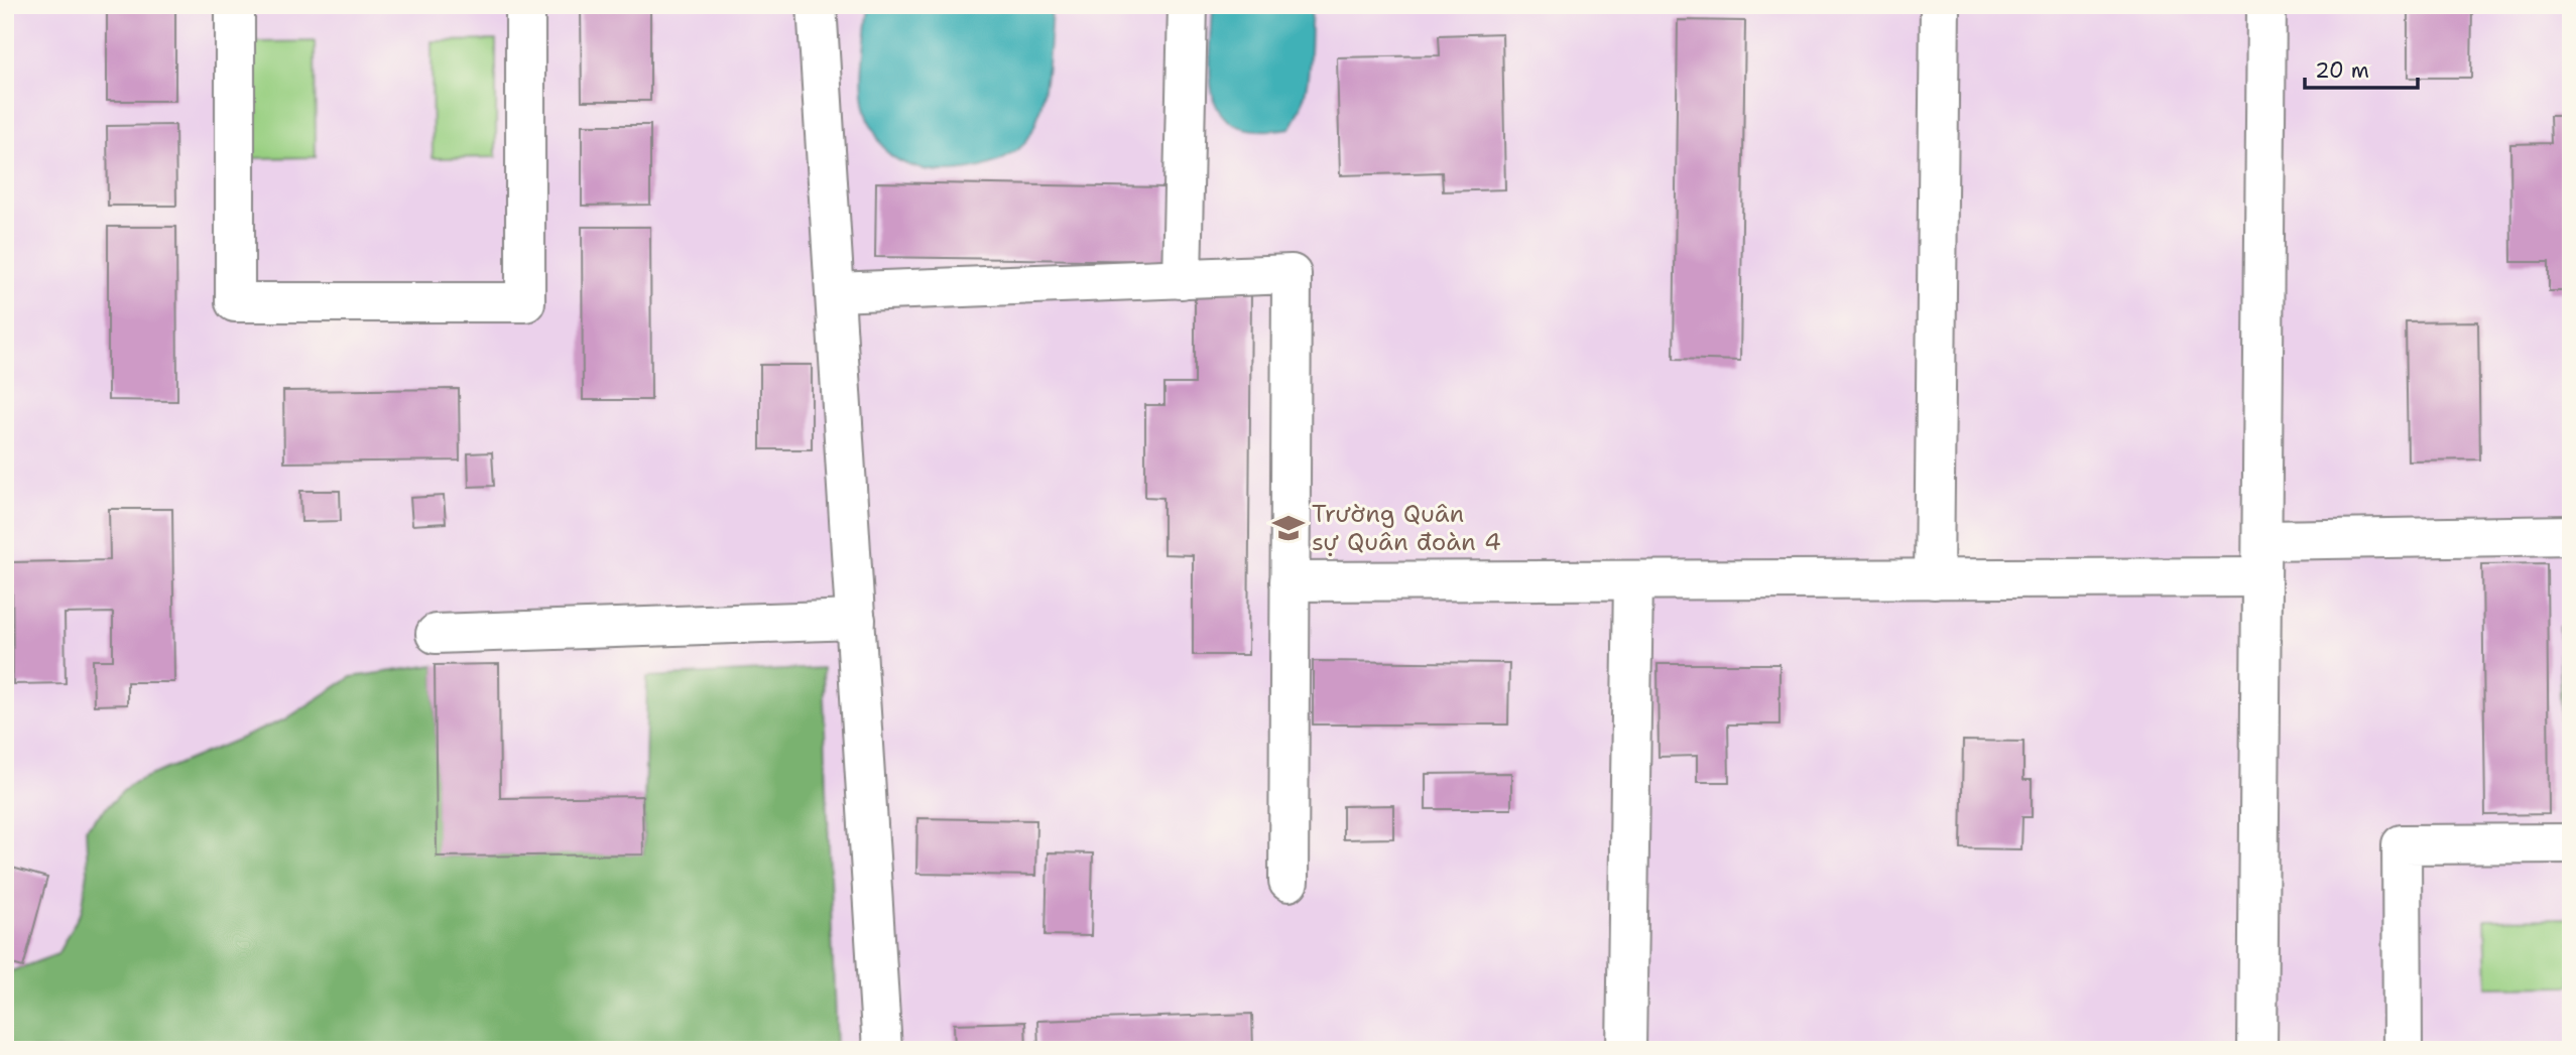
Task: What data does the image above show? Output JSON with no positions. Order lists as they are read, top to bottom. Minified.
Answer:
{"places":{"school or university":["Trường Quân sự Quân đoàn 4"]},"scale_bar":"20 m"}
